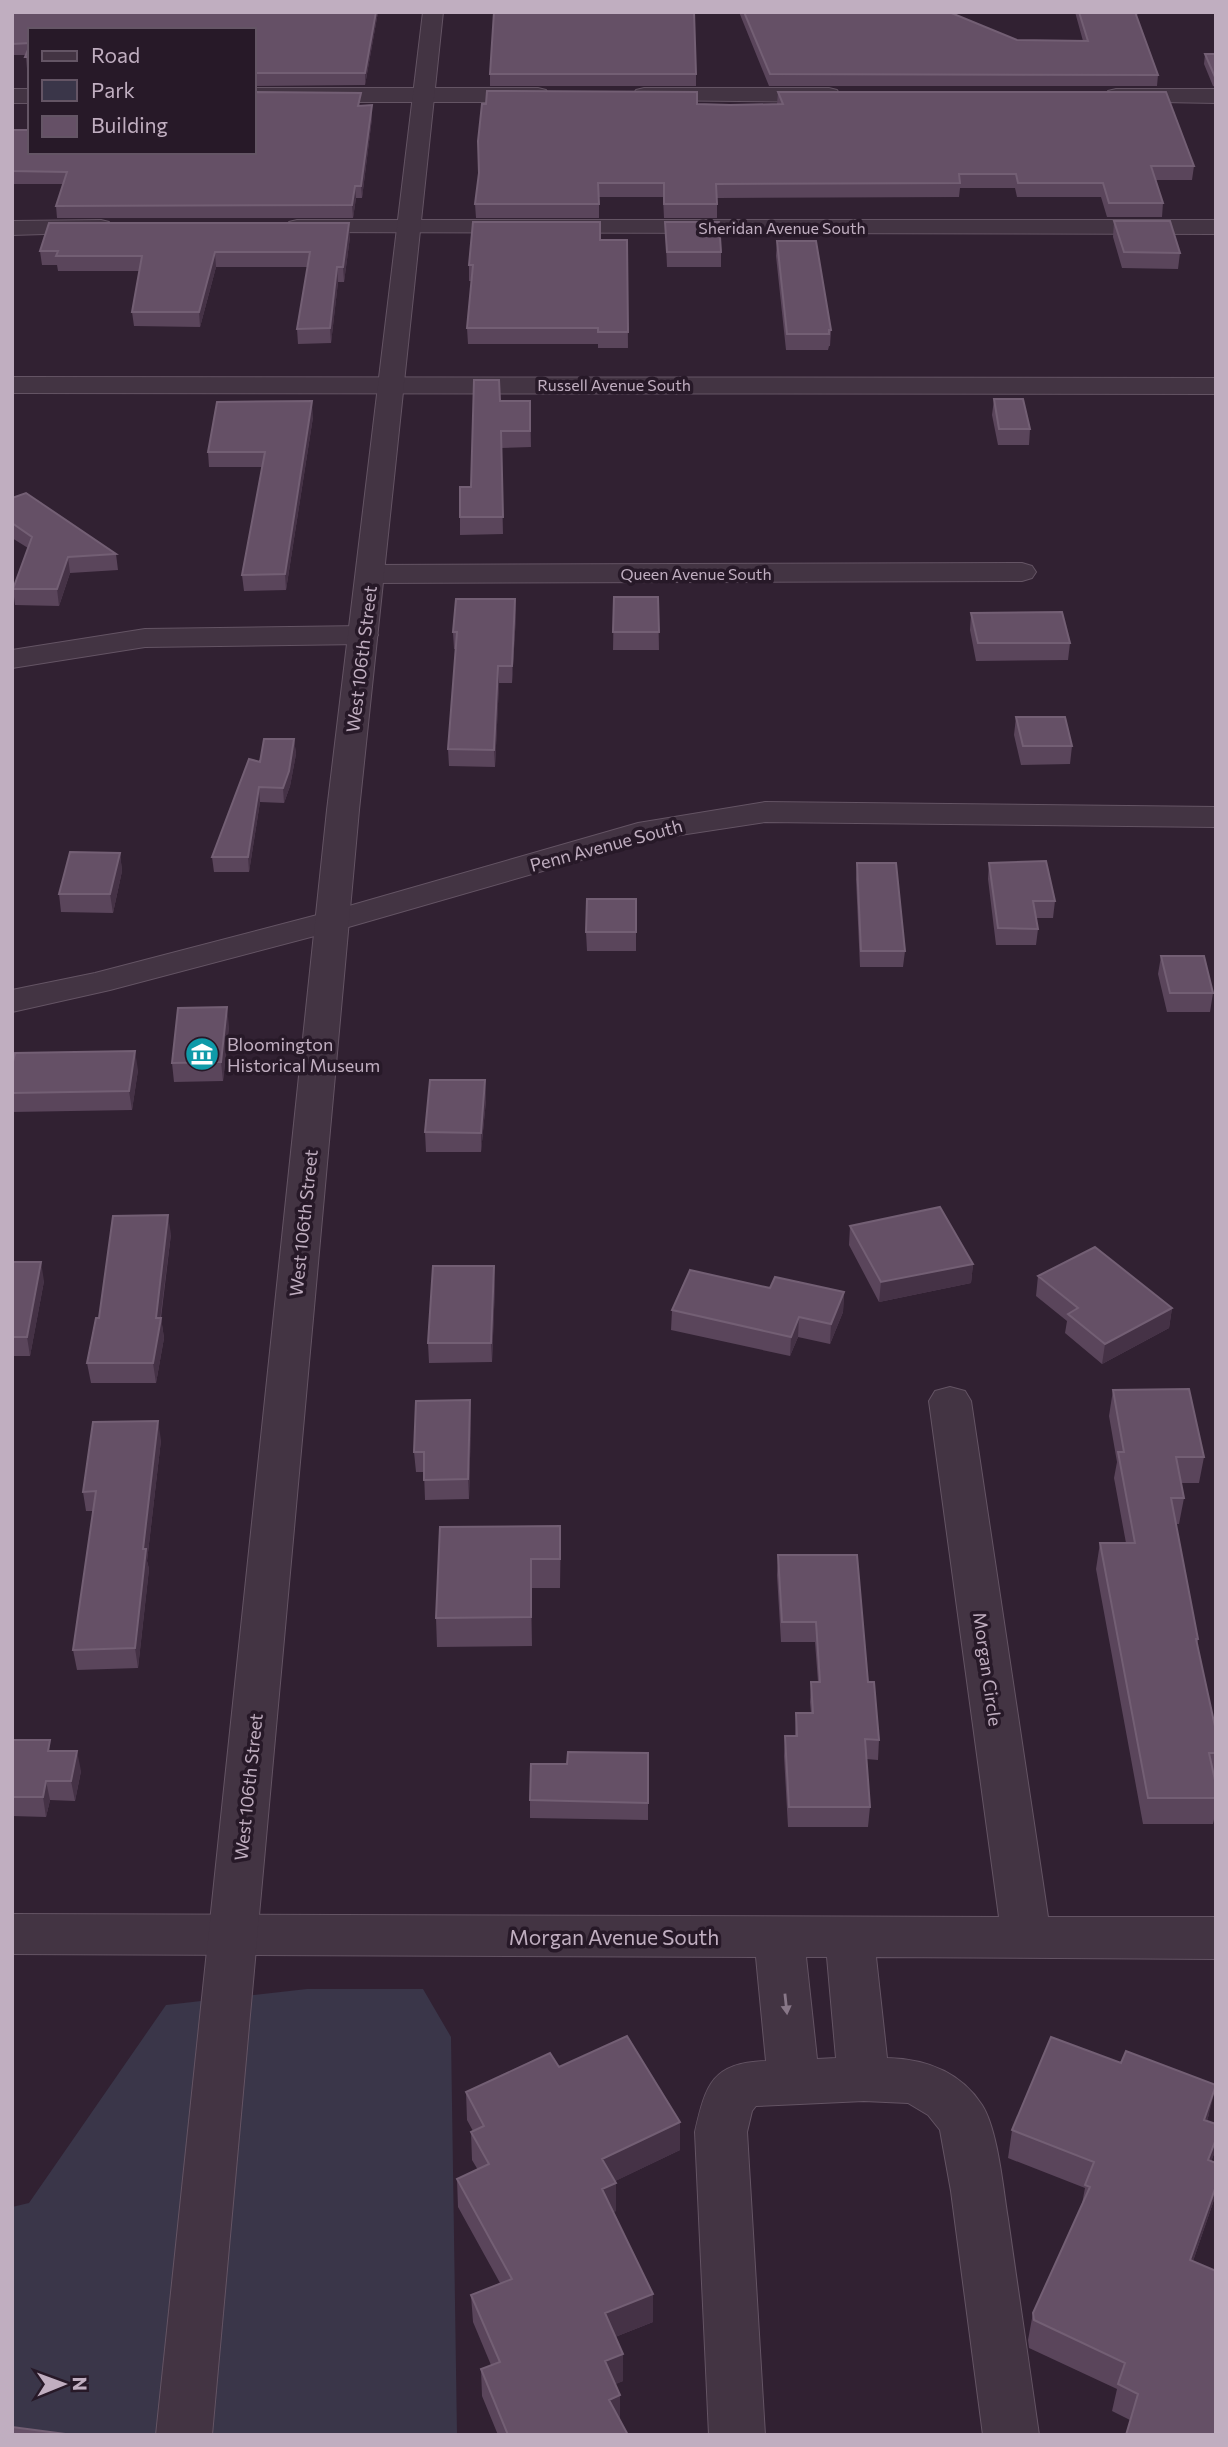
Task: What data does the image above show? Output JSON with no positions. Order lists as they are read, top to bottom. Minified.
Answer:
{"streets":{"street":["Sheridan Avenue South","Russell Avenue South","Queen Avenue South","West 106th Street","Penn Avenue South","Morgan Circle","Morgan Avenue South"]},"crossings":[["Sheridan Avenue South","West 106th Street"],["Russell Avenue South","West 106th Street"],["Queen Avenue South","West 106th Street"],["West 106th Street","Penn Avenue South"],["West 106th Street","Morgan Avenue South"],["Morgan Circle","Morgan Avenue South"]],"places":{"museum":["Bloomington Historical Museum"]},"legend":["Road","Park","Building"],"north":"right"}
